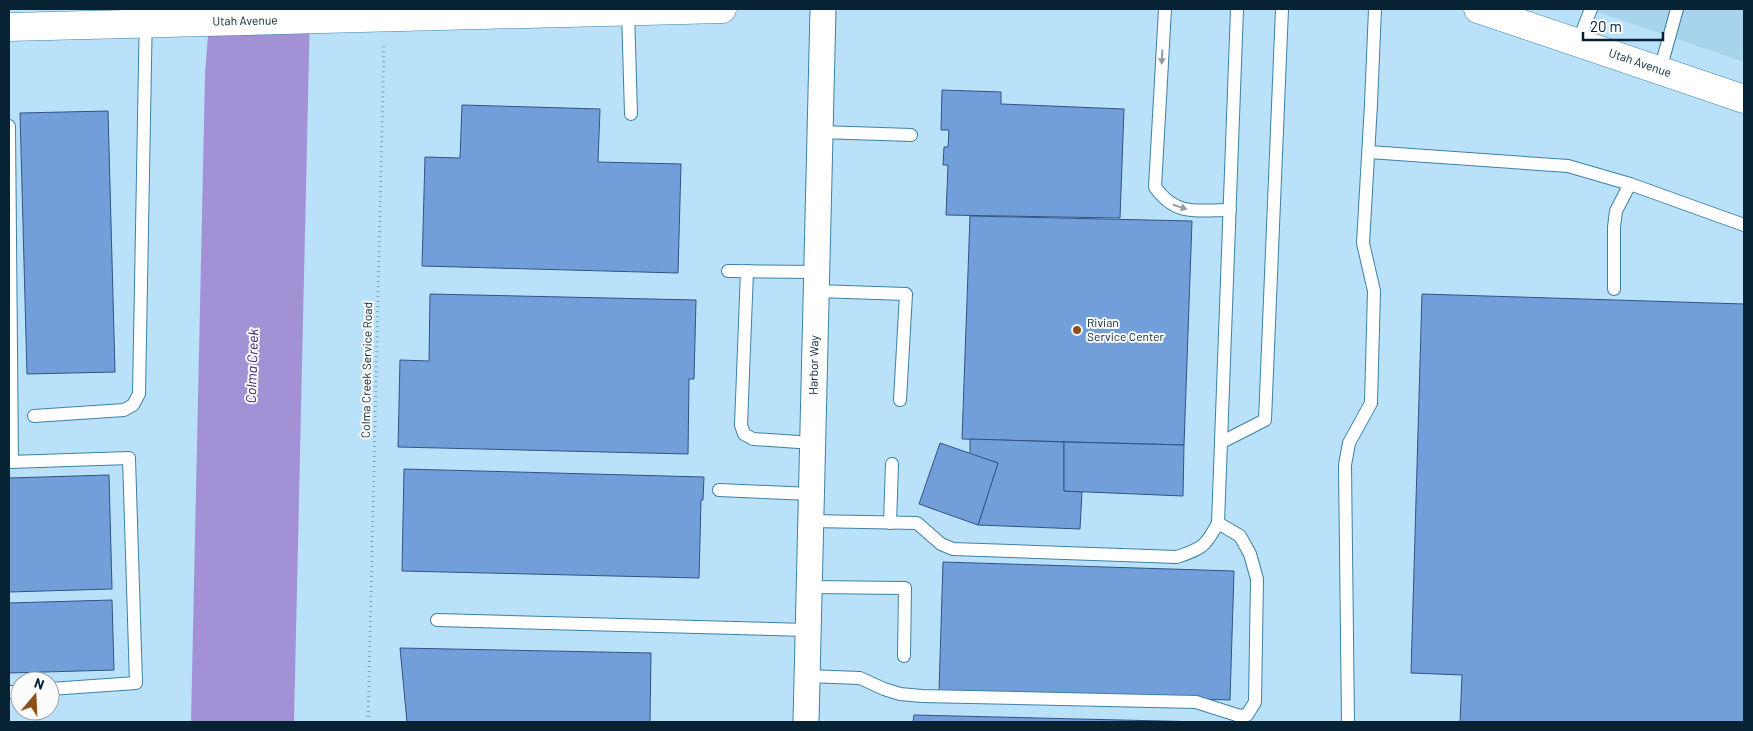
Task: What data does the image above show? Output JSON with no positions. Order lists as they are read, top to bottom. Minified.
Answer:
{"streets":{"street":["Utah Avenue","Harbor Way"],"path":["Colma Creek Service Road"]},"crossings":[["Utah Avenue","Colma Creek Service Road"]],"water":["Colma Creek"],"places":["Rivian Service Center"],"scale_bar":"20 m","north":"top"}
